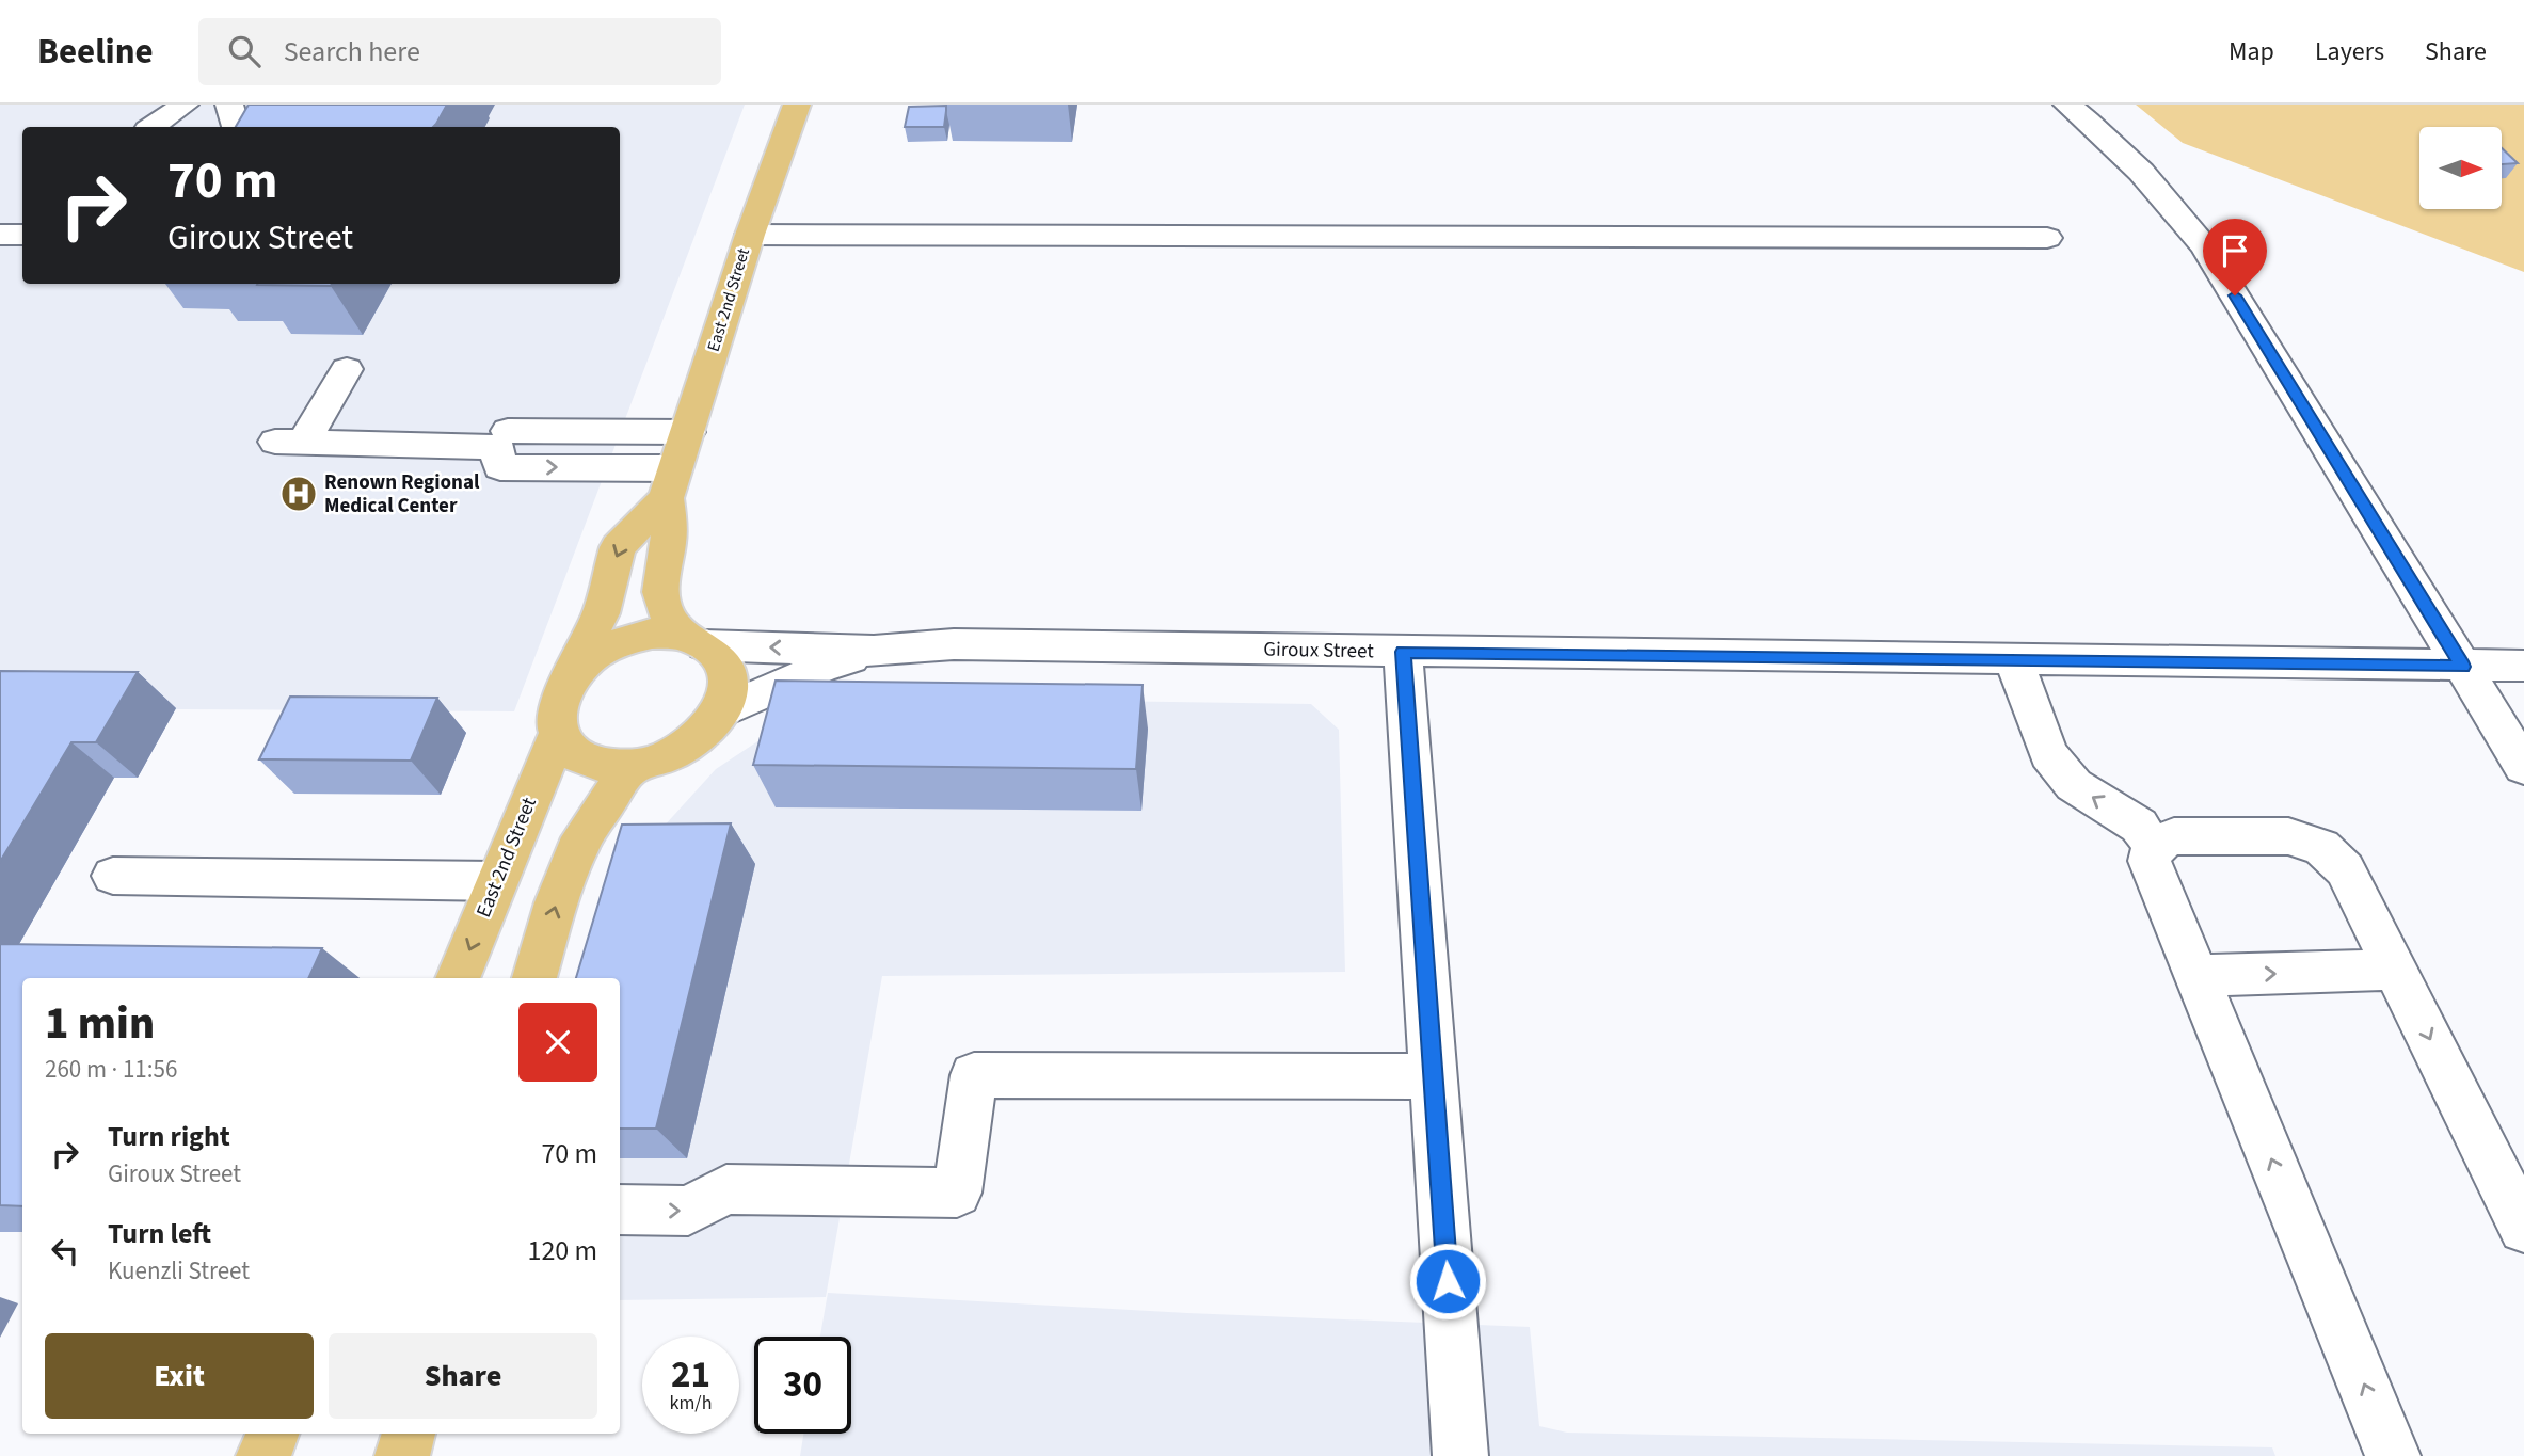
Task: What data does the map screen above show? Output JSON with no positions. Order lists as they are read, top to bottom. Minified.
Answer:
{"streets":{"main road":["East 2nd Street"],"street":["Giroux Street"]},"crossings":[["East 2nd Street","Giroux Street"]],"places":{"hospital":["Renown Regional Medical Center"]},"north":"right","page":{"header":"Beeline","search":"Search here","nav":["Map","Layers","Share"],"turn":["70 m","Giroux Street"],"heading":["1 min","260 m · 11:56"],"list":[{"name":"Turn right","note":"Giroux Street","value":"70 m"},{"name":"Turn left","note":"Kuenzli Street","value":"120 m"}],"buttons":["Exit","Share"],"speed":"21 km/h","limit":"30"}}
